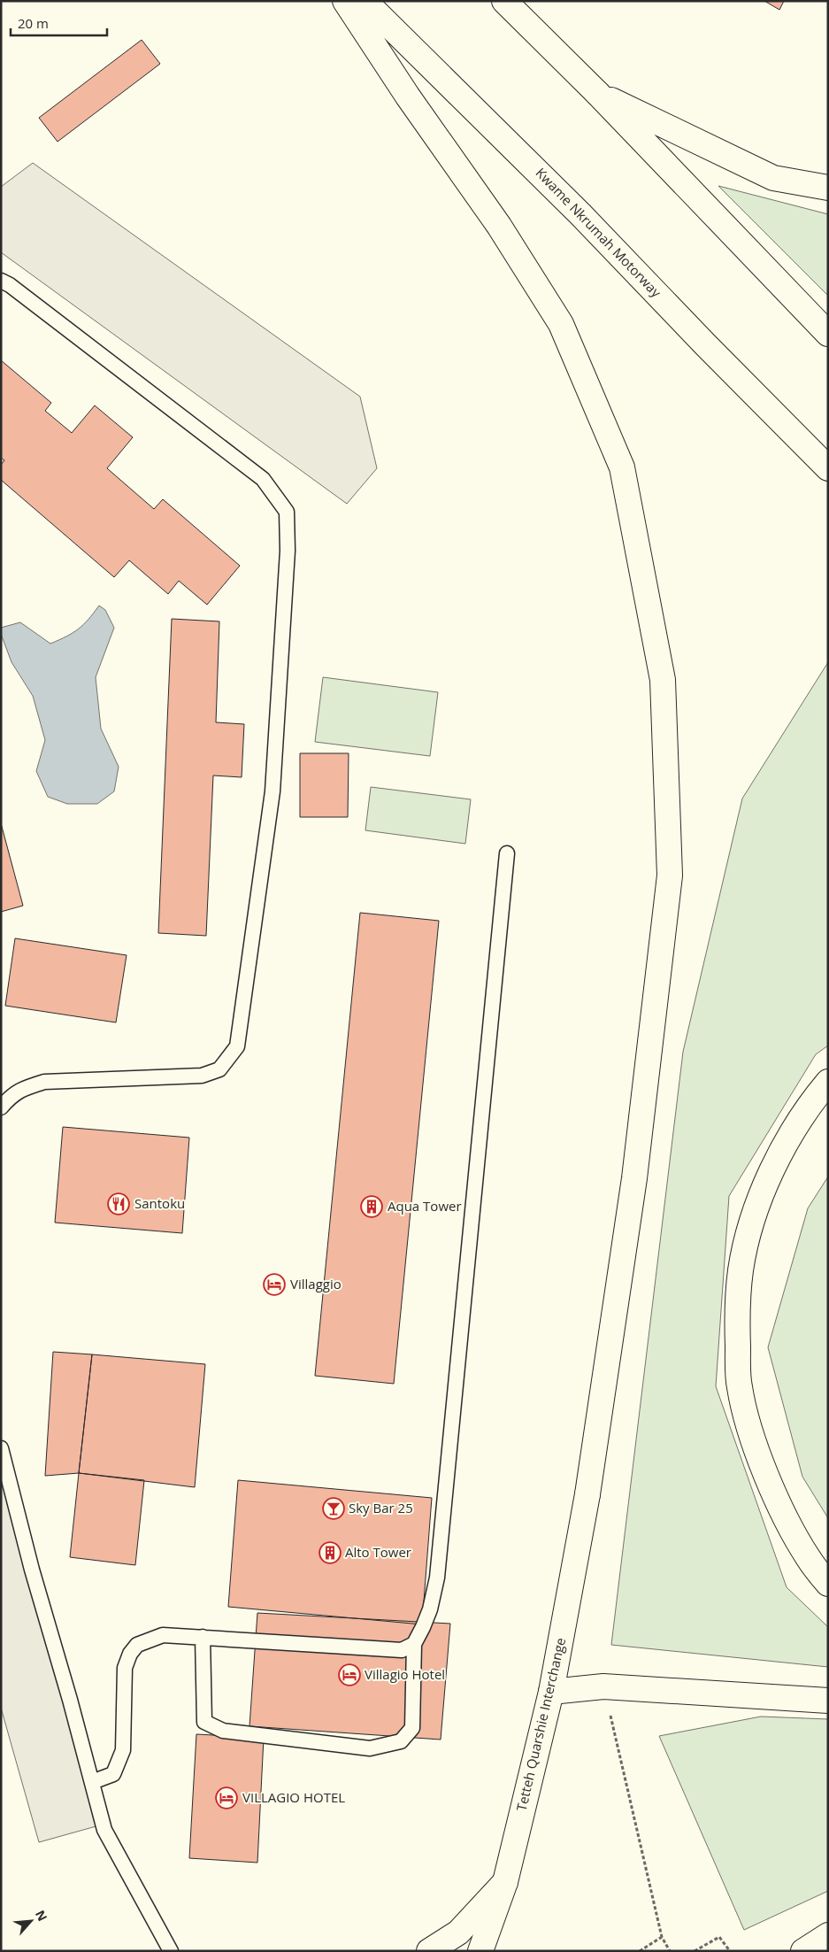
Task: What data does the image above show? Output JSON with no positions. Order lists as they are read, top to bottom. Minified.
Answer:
{"streets":{"main road":["Kwame Nkrumah Motorway","Tetteh Quarshie Interchange"]},"places":{"restaurant":["Santoku"],"building":["Aqua Tower","Alto Tower"],"hotel":["Villaggio","Villagio Hotel","VILLAGIO HOTEL"],"bar":["Sky Bar 25"]},"scale_bar":"20 m","north":"top right"}
